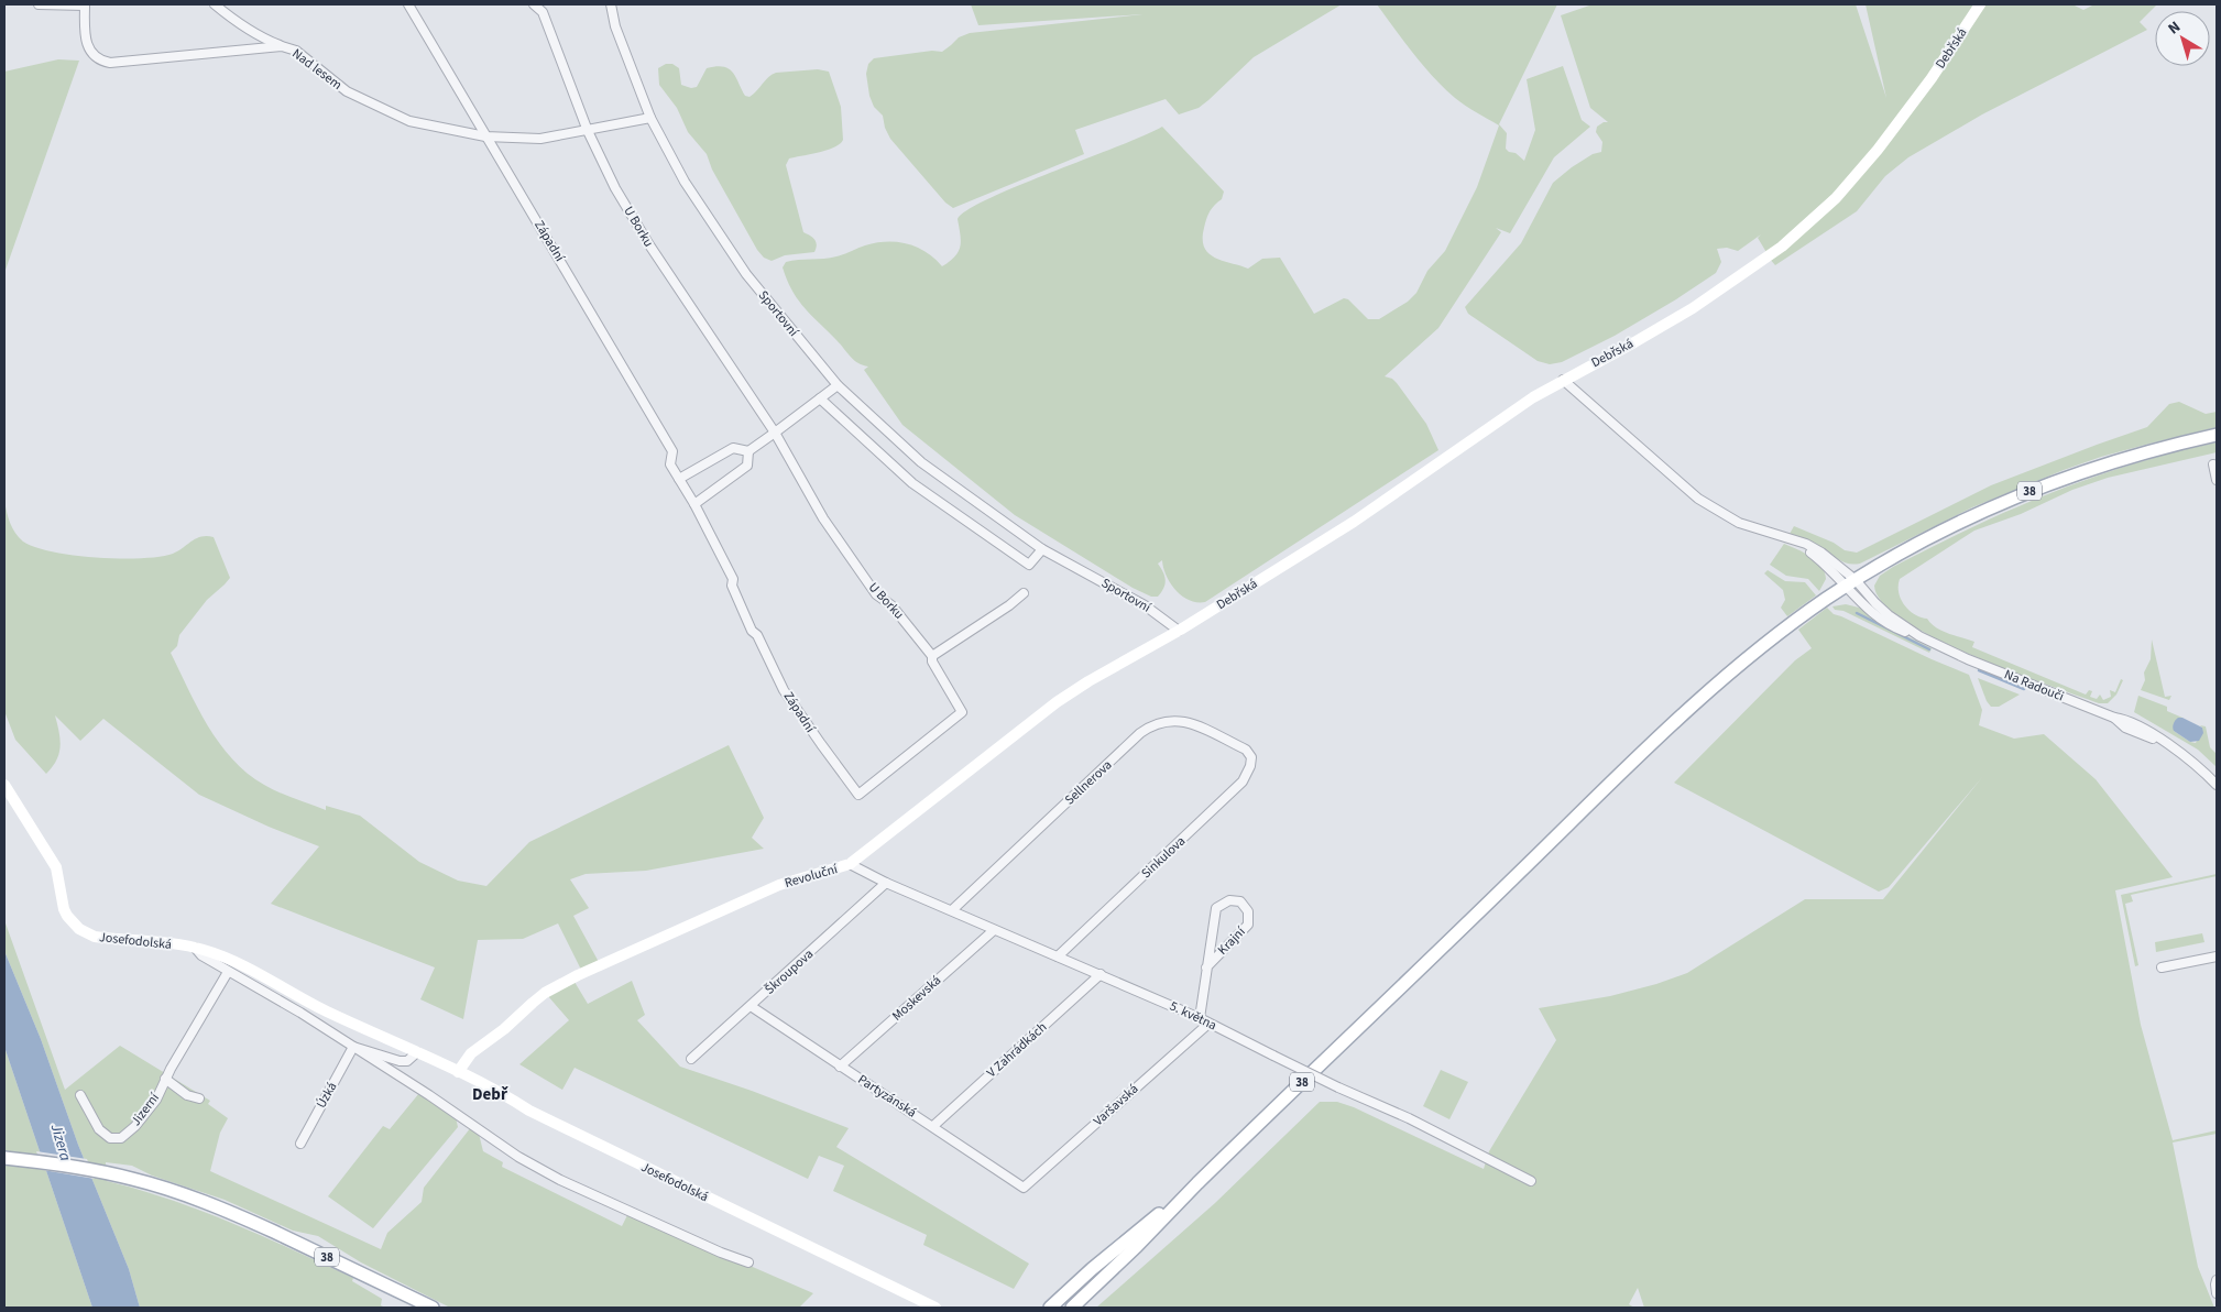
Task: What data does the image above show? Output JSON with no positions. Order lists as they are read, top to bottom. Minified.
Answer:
{"streets":{"main road":["Debřská","38","Revoluční","Josefodolská"],"street":["Nad lesem","U Borku","Západní","Sportovní","Na Radouči","Sellnerova","Sinkulova","Krajní","Škroupova","Moskevská","5. května","V Zahrádkách","Úzká","Partyzánská","Varšavská","Jizerní"]},"crossings":[["Debřská","Sportovní"],["Debřská","Na Radouči"],["Debřská","Revoluční"],["Nad lesem","U Borku"],["Nad lesem","Západní"],["Nad lesem","Sportovní"],["U Borku","Západní"],["Sportovní","Revoluční"],["38","Na Radouči"],["Sellnerova","Sinkulova"],["Sellnerova","5. května"],["Sinkulova","5. května"],["Revoluční","Josefodolská"],["Revoluční","5. května"],["Krajní","5. května"],["Škroupova","5. května"],["Škroupova","Partyzánská"],["Moskevská","5. května"],["Moskevská","Partyzánská"],["5. května","V Zahrádkách"],["5. května","Varšavská"],["V Zahrádkách","Partyzánská"],["Partyzánská","Varšavská"]],"districts":["Debř"],"water":["Jizera"],"north":"top left"}
